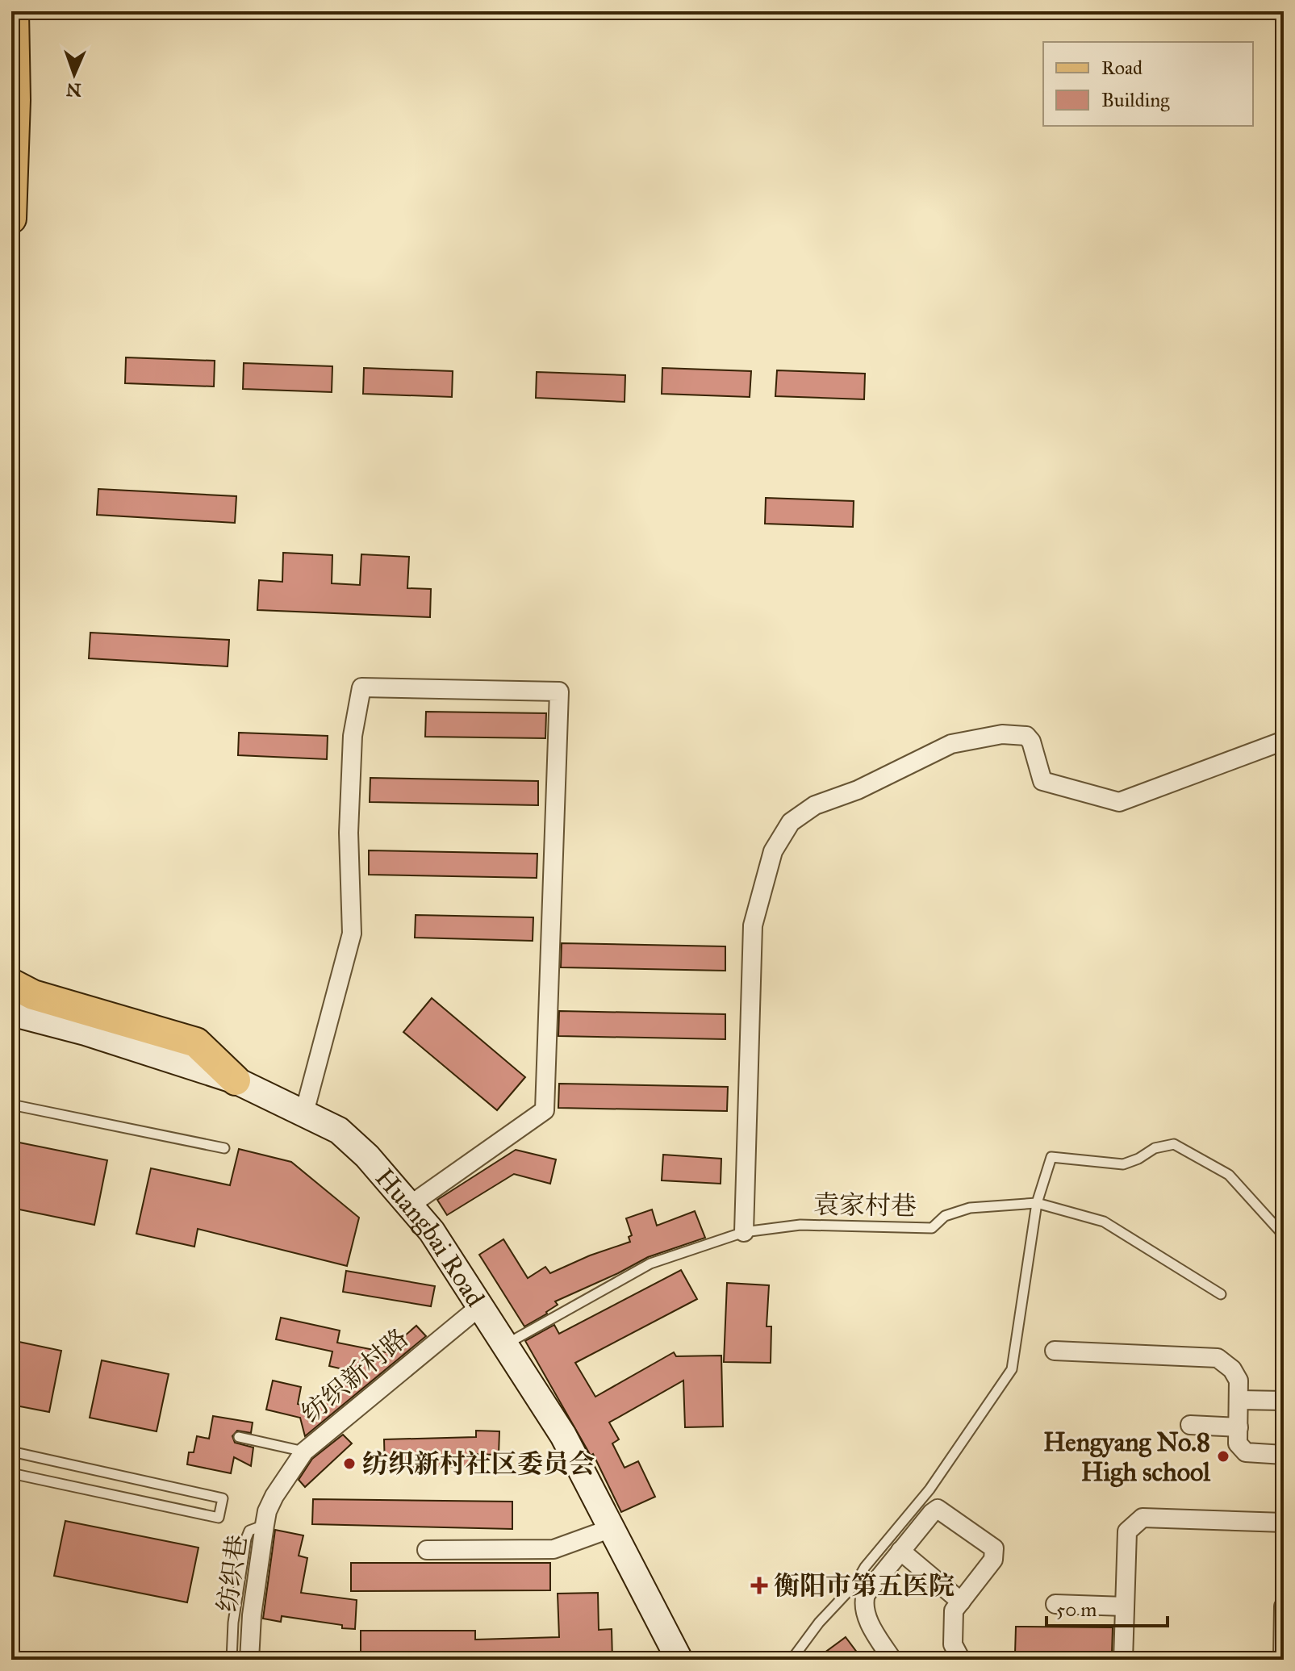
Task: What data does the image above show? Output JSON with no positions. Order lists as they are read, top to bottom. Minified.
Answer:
{"streets":{"main road":["Huangbai Road"],"street":["纺织新村路","纺织巷"],"lane":["袁家村巷"]},"crossings":[["袁家村巷","Huangbai Road"],["Huangbai Road","纺织新村路"],["纺织新村路","纺织巷"]],"places":{"other":["Hengyang No.8 High school","纺织新村社区委员会"],"health":["衡阳市第五医院"]},"legend":["Road","Building"],"scale_bar":"50 m","north":"bottom"}
